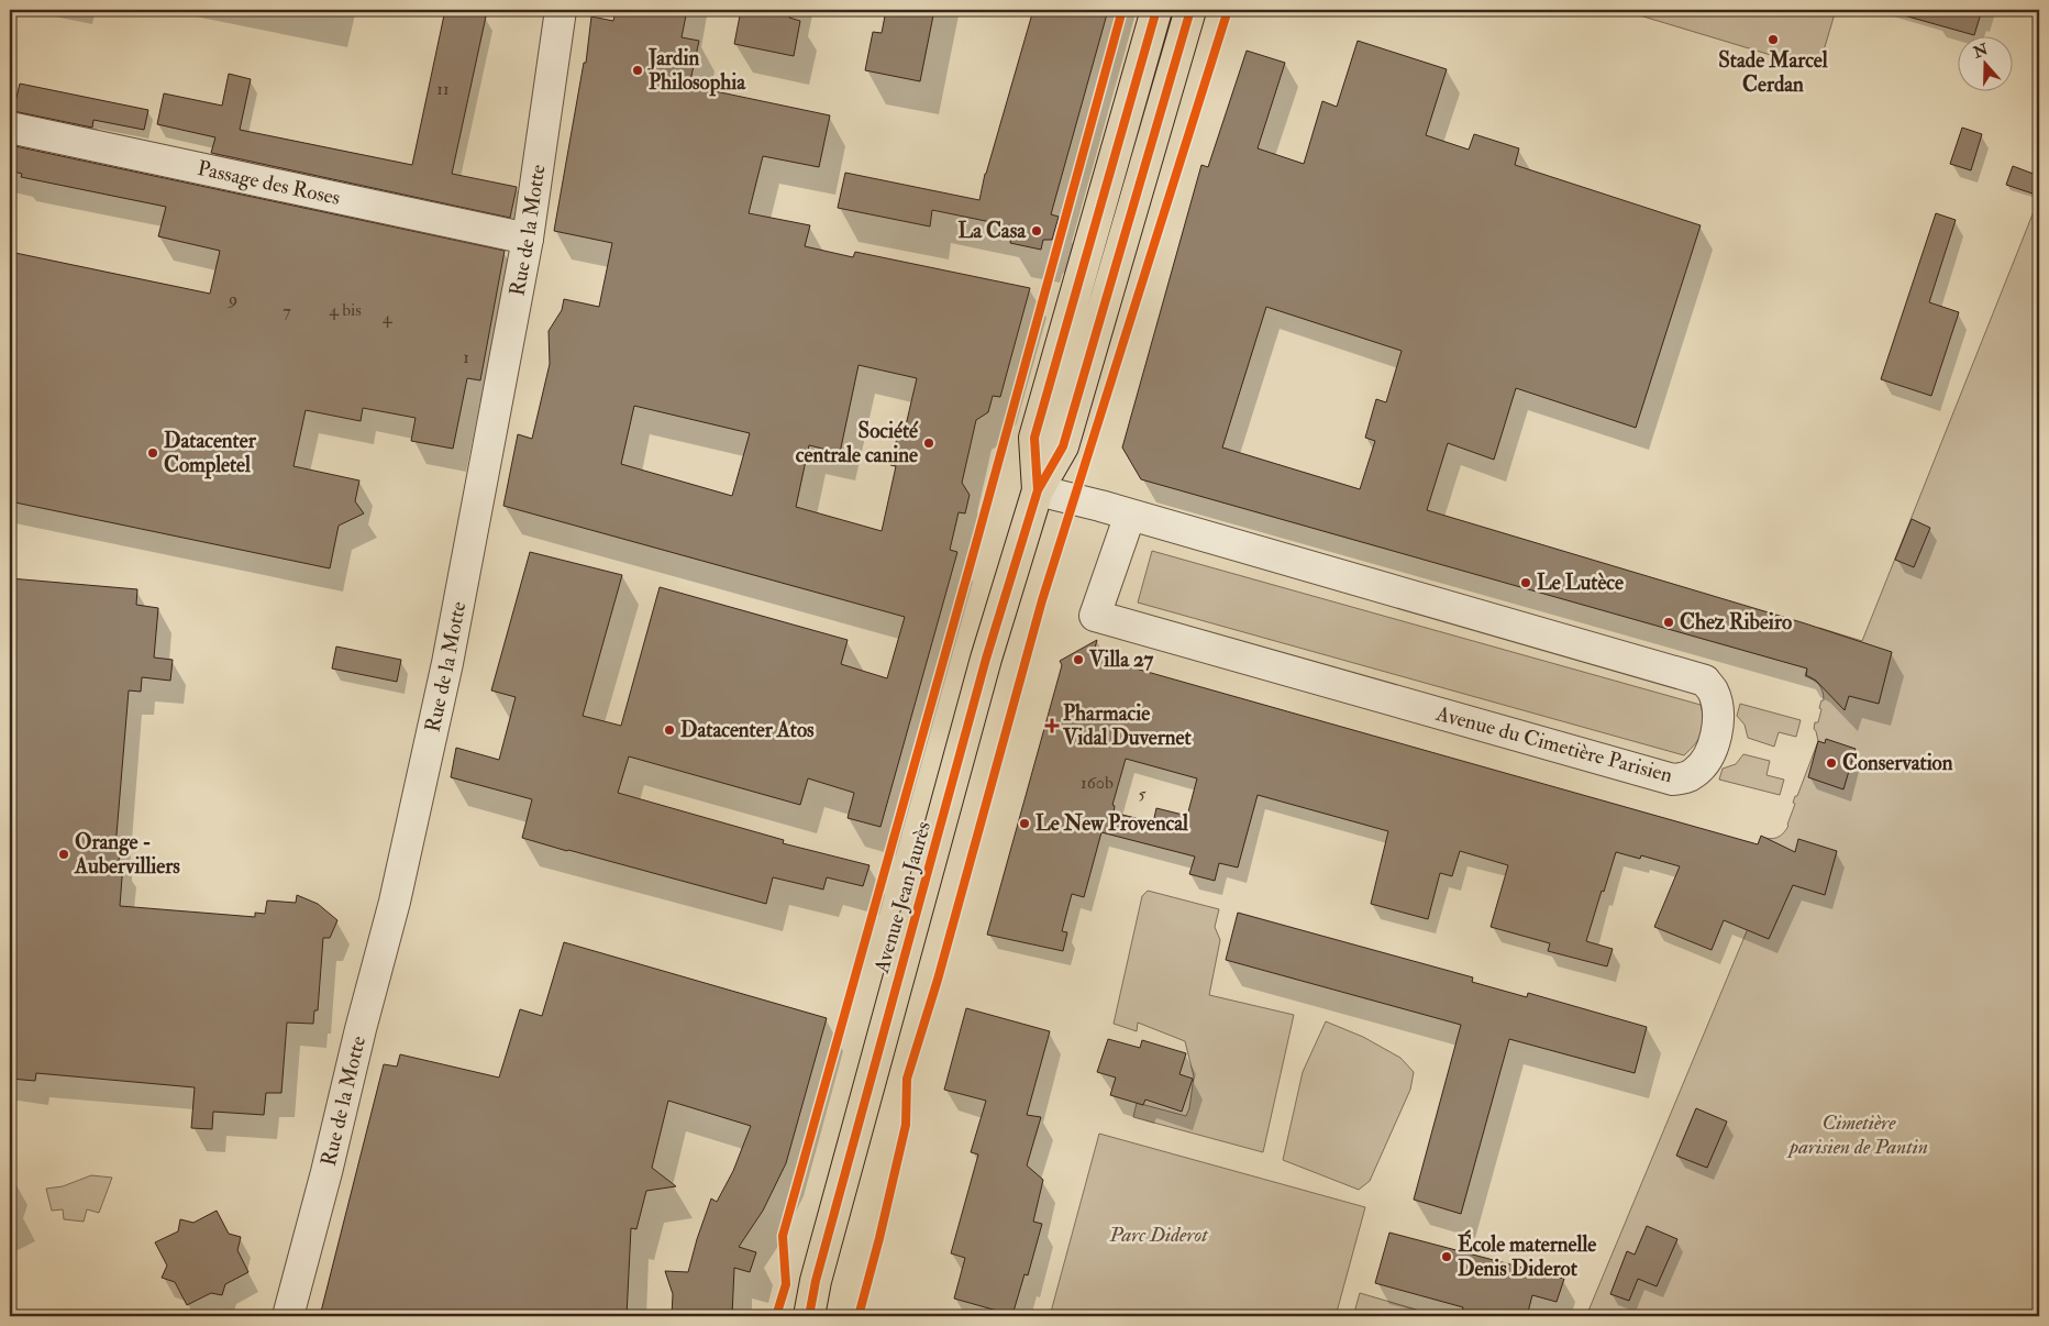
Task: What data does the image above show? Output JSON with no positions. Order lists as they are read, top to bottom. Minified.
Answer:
{"streets":{"main road":["Avenue Jean Jaurès"],"street":["Passage des Roses","Rue de la Motte","Avenue du Cimetière Parisien"]},"crossings":[["Passage des Roses","Rue de la Motte"],["Avenue du Cimetière Parisien","Avenue Jean Jaurès"]],"parks":["Cimetière parisien de Pantin","Parc Diderot"],"places":{"other":["Stade Marcel Cerdan","Jardin Philosophia","La Casa","Société centrale canine","Datacenter Completel","Le Lutèce","Chez Ribeiro","Villa 27","Datacenter Atos","Conservation","Le New Provencal","Orange - Aubervilliers","École maternelle Denis Diderot"],"health":["Pharmacie Vidal Duvernet"]},"house_numbers":["11","9","4 bis","7","4","1","160b","5"],"north":"top"}
